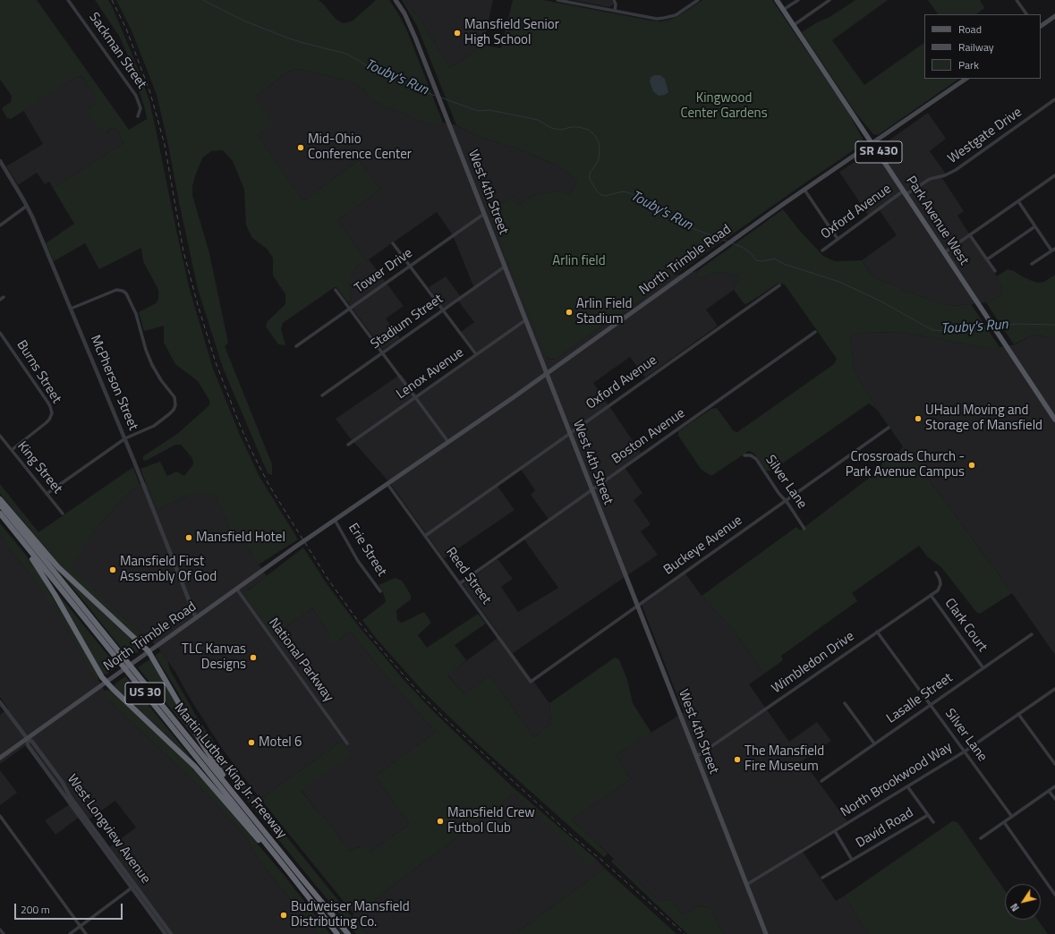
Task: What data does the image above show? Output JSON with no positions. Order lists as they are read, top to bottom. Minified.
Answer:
{"streets":{"highway":["US 30","Martin Luther King Jr. Freeway"],"main road":["SR 430","West 4th Street","Park Avenue West","North Trimble Road"],"street":["Sackman Street","Westgate Drive","Oxford Avenue","Tower Drive","Stadium Street","Burns Street","Lenox Avenue","McPherson Street","Boston Avenue","King Street","Silver Lane","Buckeye Avenue","Erie Street","Reed Street","Clark Court","National Parkway","Wimbledon Drive","Lasalle Street","North Brookwood Way","David Road","West Longview Avenue"]},"crossings":[["Westgate Drive","Oxford Avenue"],["Westgate Drive","Park Avenue West"],["West 4th Street","Oxford Avenue"],["West 4th Street","North Trimble Road"],["West 4th Street","Tower Drive"],["West 4th Street","Stadium Street"],["West 4th Street","Lenox Avenue"],["West 4th Street","Boston Avenue"],["West 4th Street","Buckeye Avenue"],["West 4th Street","Wimbledon Drive"],["West 4th Street","North Brookwood Way"],["Oxford Avenue","Park Avenue West"],["Oxford Avenue","Reed Street"],["Park Avenue West","North Trimble Road"],["North Trimble Road","McPherson Street"],["North Trimble Road","Erie Street"],["North Trimble Road","Reed Street"],["North Trimble Road","National Parkway"],["North Trimble Road","West Longview Avenue"],["Burns Street","King Street"],["Boston Avenue","Reed Street"],["Silver Lane","Buckeye Avenue"],["Silver Lane","Wimbledon Drive"],["Silver Lane","Lasalle Street"],["Silver Lane","North Brookwood Way"],["Buckeye Avenue","Reed Street"],["Clark Court","Wimbledon Drive"],["Clark Court","Lasalle Street"],["North Brookwood Way","David Road"]],"water":["Touby's Run"],"parks":["Kingwood Center Gardens","Arlin field"],"places":["Mansfield Senior High School","Mid-Ohio Conference Center","Arlin Field Stadium","UHaul Moving and Storage of Mansfield","Crossroads Church - Park Avenue Campus","Mansfield Hotel","Mansfield First Assembly Of God","TLC Kanvas Designs","Motel 6","The Mansfield Fire Museum","Mansfield Crew Futbol Club","Budweiser Mansfield Distributing Co."],"legend":["Road","Railway","Park"],"scale_bar":"200 m","north":"bottom left"}
